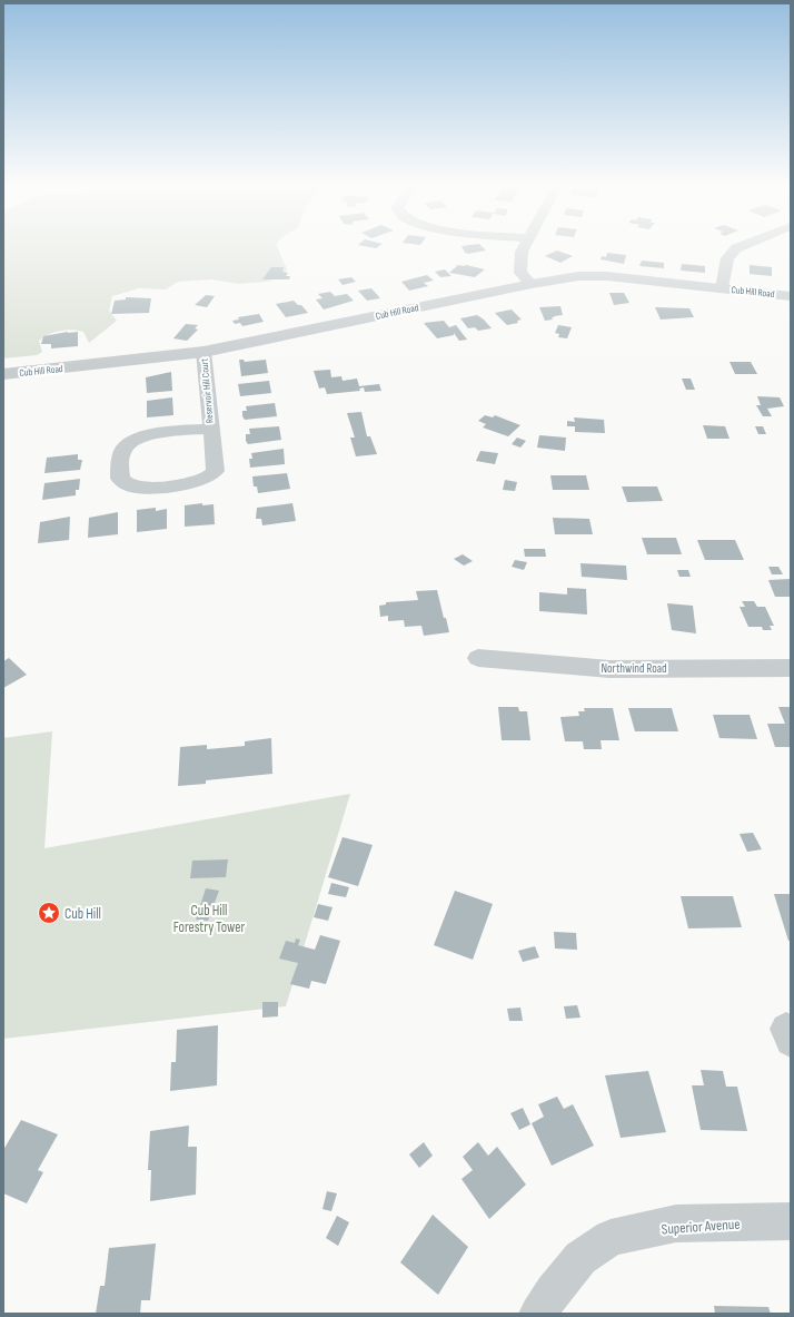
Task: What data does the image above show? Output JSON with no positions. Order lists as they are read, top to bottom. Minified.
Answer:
{"streets":{"street":["Cub Hill Road","Reservoir Hill Court","Northwind Road","Superior Avenue"]},"crossings":[["Cub Hill Road","Reservoir Hill Court"]],"parks":["Cub Hill Forestry Tower"],"places":{"place":["Cub Hill"]}}
